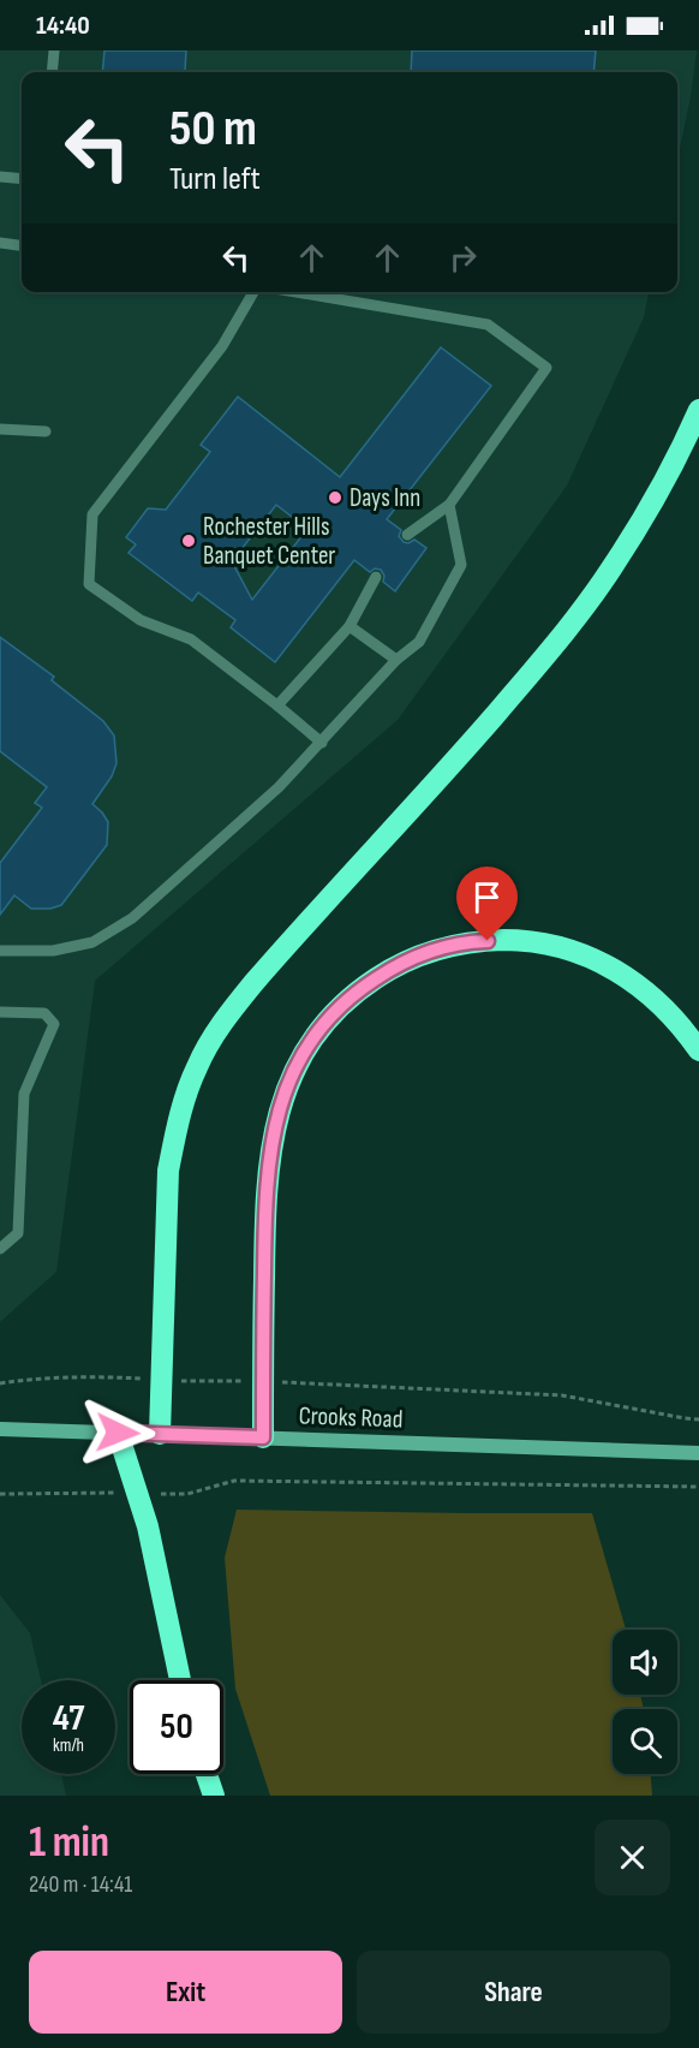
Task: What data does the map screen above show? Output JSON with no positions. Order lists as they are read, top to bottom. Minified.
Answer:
{"streets":{"main road":["Crooks Road"]},"places":["Days Inn","Rochester Hills Banquet Center"],"page":{"status":"14:40","turn":["50 m","Turn left"],"speed":"47 km/h","limit":"50","heading":["1 min","240 m · 14:41"],"buttons":["Exit","Share"]}}
